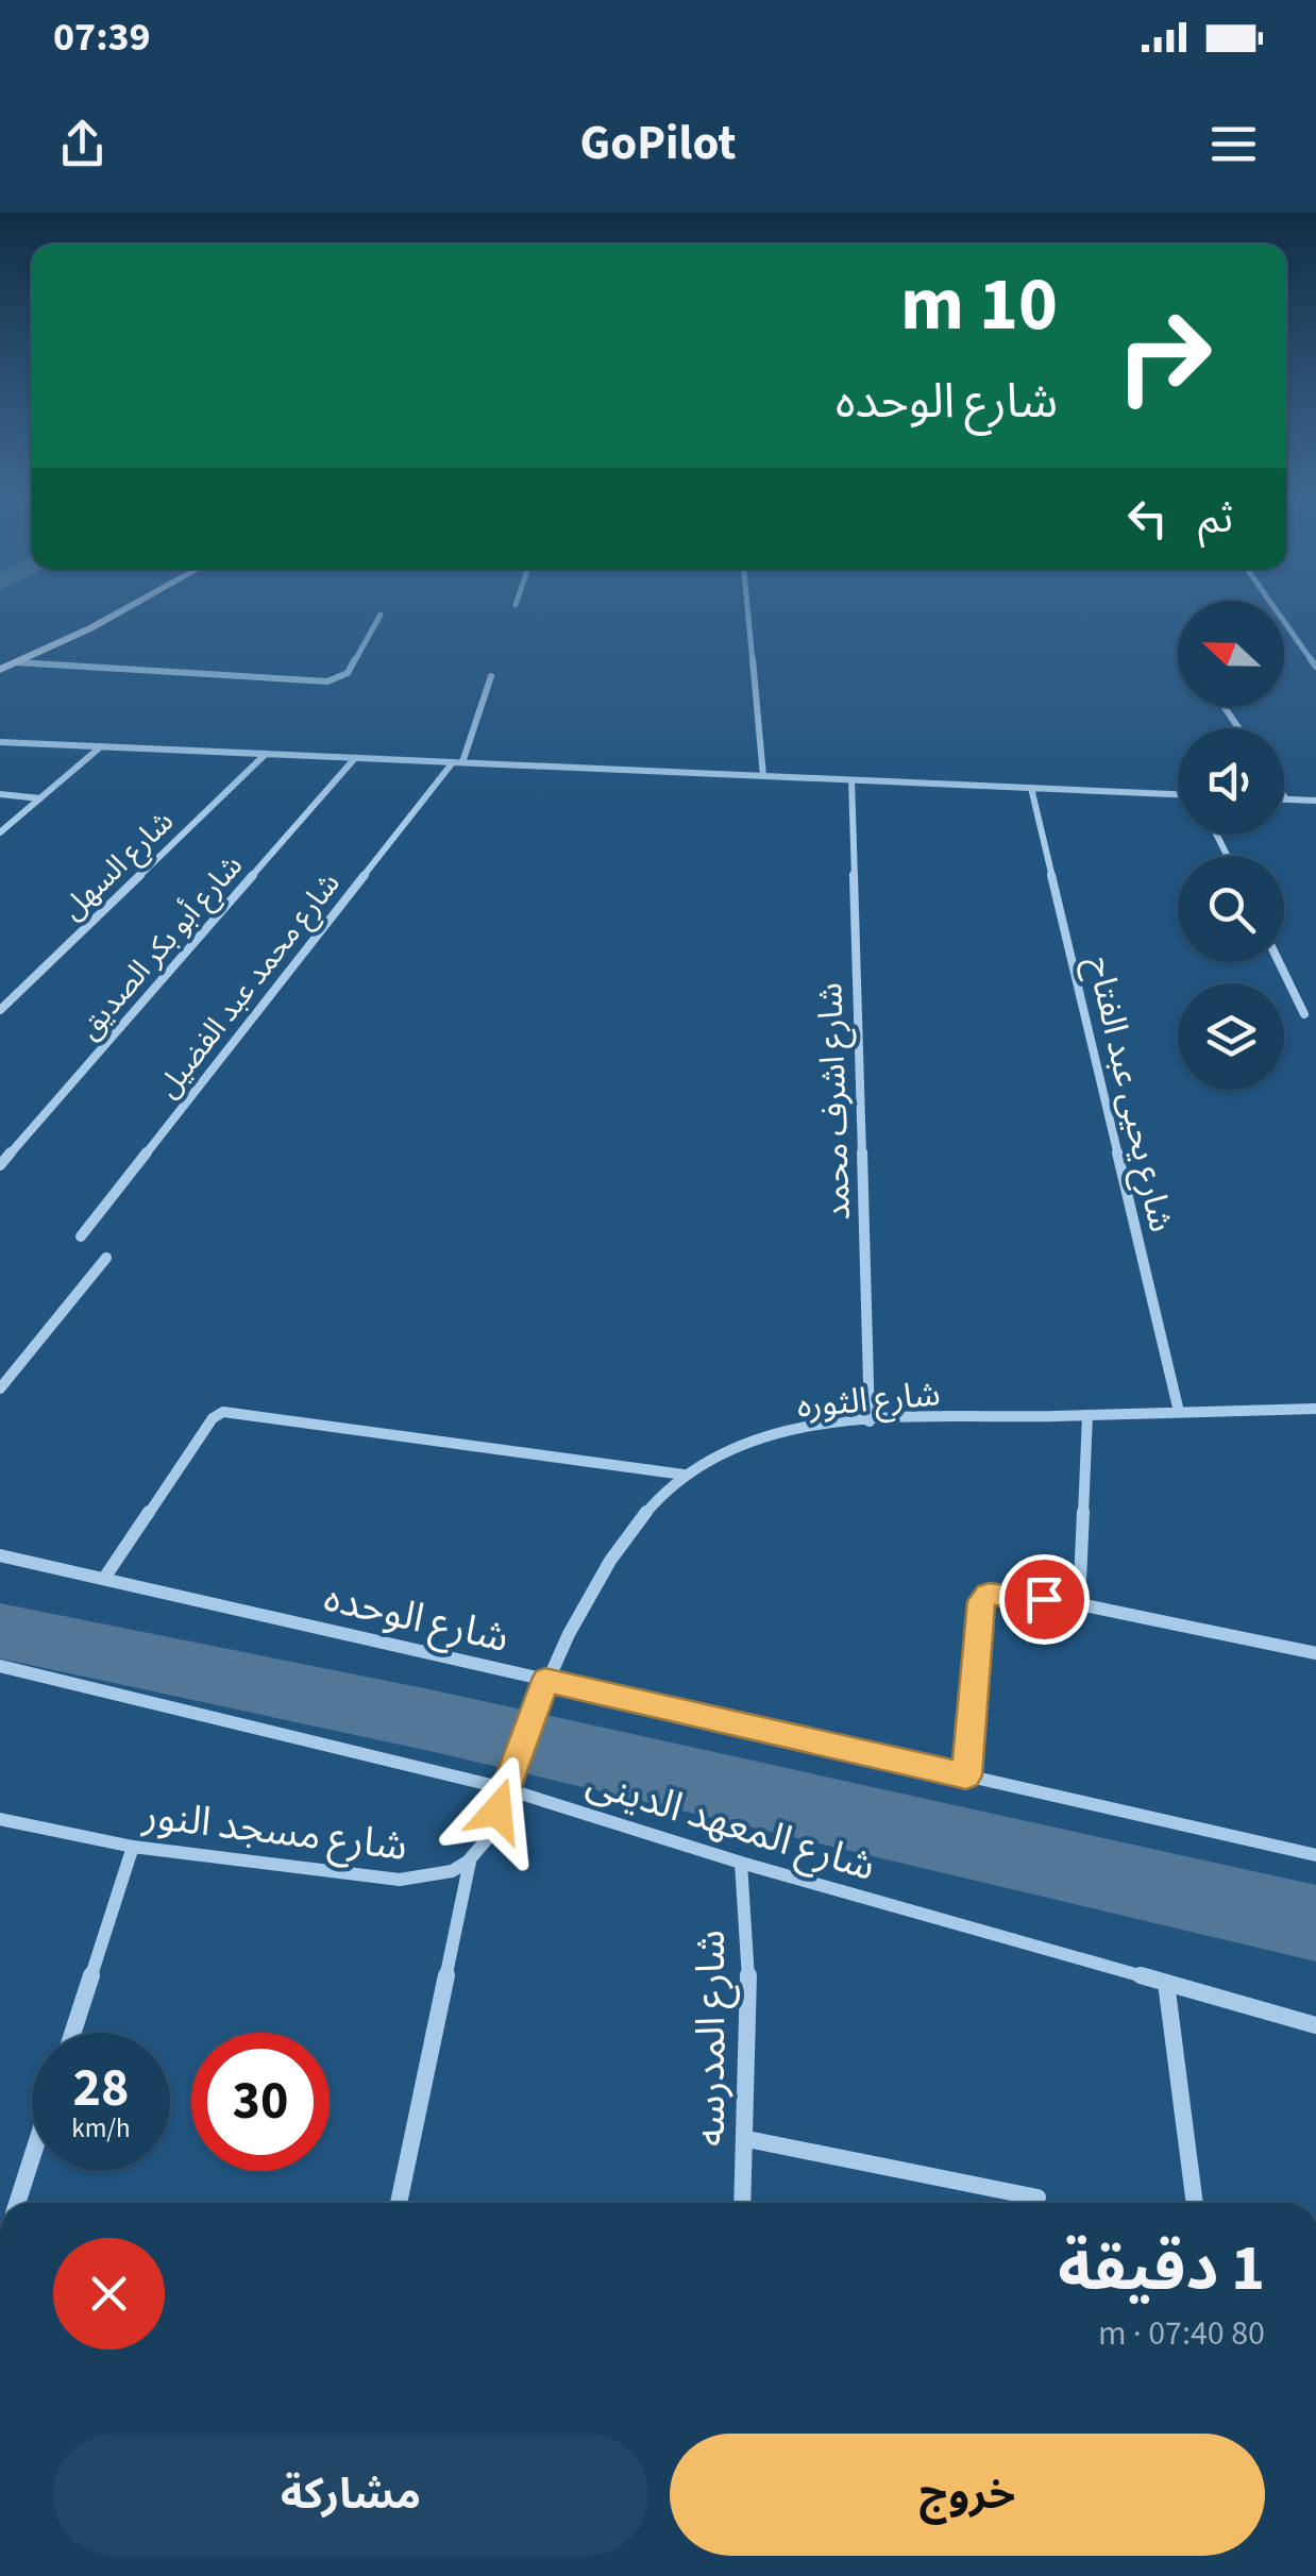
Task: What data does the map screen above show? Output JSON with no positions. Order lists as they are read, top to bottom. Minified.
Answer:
{"streets":{"street":["شارع السهل","شارع أبو بكر الصديق","شارع محمد عبد الفضيل","شارع يحيى عبد الفتاح","شارع اشرف محمد","شارع الثوره","شارع الوحده","شارع المعهد الدينى","شارع مسجد النور","شارع المدرسه"]},"crossings":[["شارع يحيى عبد الفتاح","شارع الثوره"],["شارع اشرف محمد","شارع الثوره"],["شارع الثوره","شارع الوحده"],["شارع المعهد الدينى","شارع المدرسه"]],"north":"left","page":{"status":"07:39","header":"GoPilot","turn":["10 m","شارع الوحده"],"then":"ثم","speed":"28 km/h","limit":"30","heading":["1 دقيقة","80 m · 07:40"],"buttons":["خروج","مشاركة"]}}
